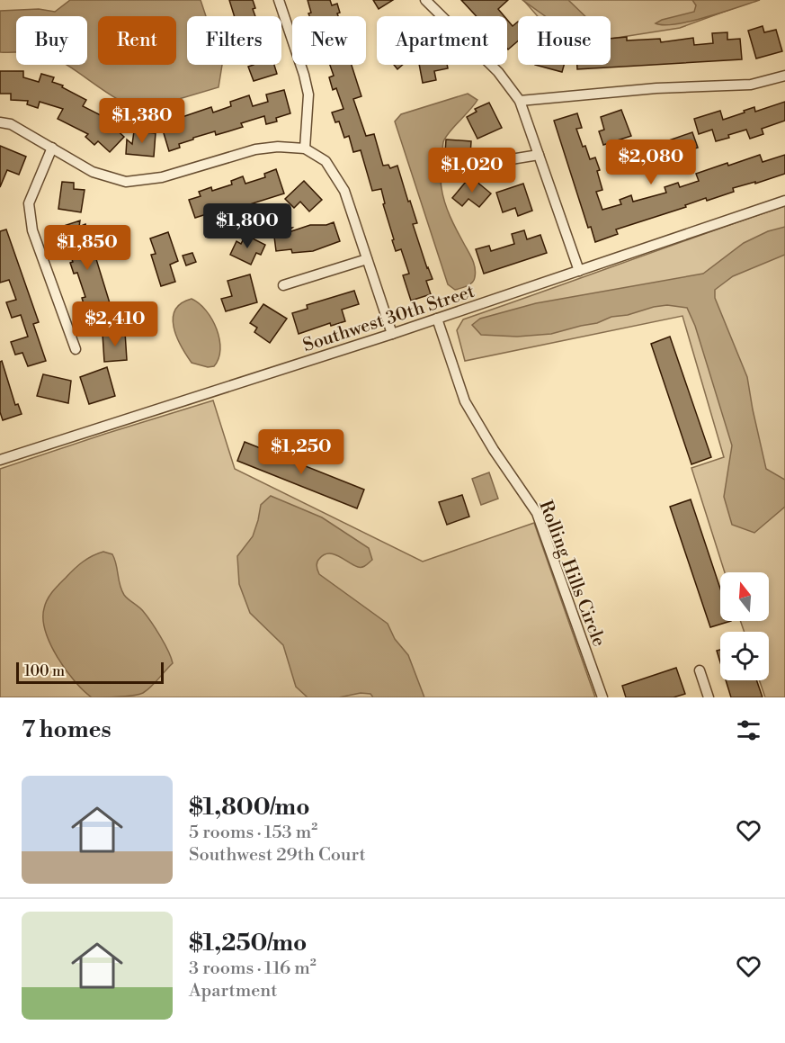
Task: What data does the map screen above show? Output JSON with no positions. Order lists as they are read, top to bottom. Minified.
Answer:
{"streets":{"street":["Southwest 30th Street","Rolling Hills Circle"]},"crossings":[["Southwest 30th Street","Rolling Hills Circle"]],"scale_bar":"100 m","north":"top","page":{"chip":["Buy","Rent","Filters","New","Apartment","House"],"price":["$1,380","$2,080","$1,020","$1,800","$1,850","$2,410","$1,250"],"scale":"100 m","heading":"7 homes","list":[{"name":"$1,800/mo","note":"5 rooms · 153 m² · Southwest 29th Court"},{"name":"$1,250/mo","note":"3 rooms · 116 m² · Apartment"}]}}
